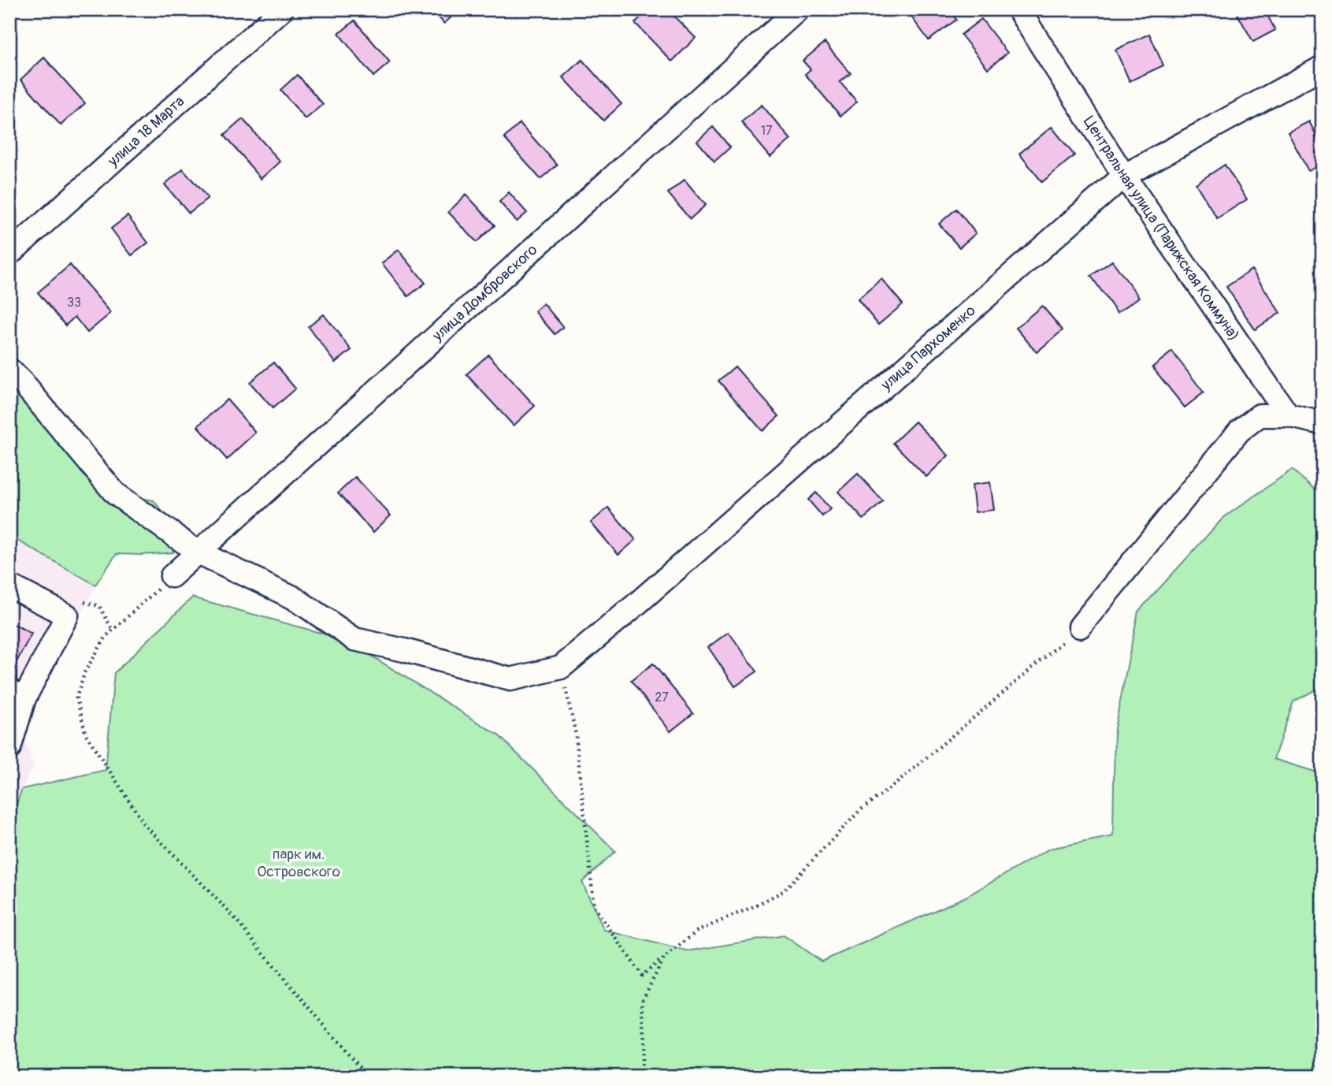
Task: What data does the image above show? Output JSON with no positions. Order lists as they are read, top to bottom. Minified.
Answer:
{"streets":{"street":["улица 18 Марта","Центральная улица (Парижская Коммуна)","улица Домбровского","улица Пархоменко"]},"crossings":[["Центральная улица (Парижская Коммуна)","улица Пархоменко"]],"parks":["парк им. Островского"],"house_numbers":["17","33","27"]}
